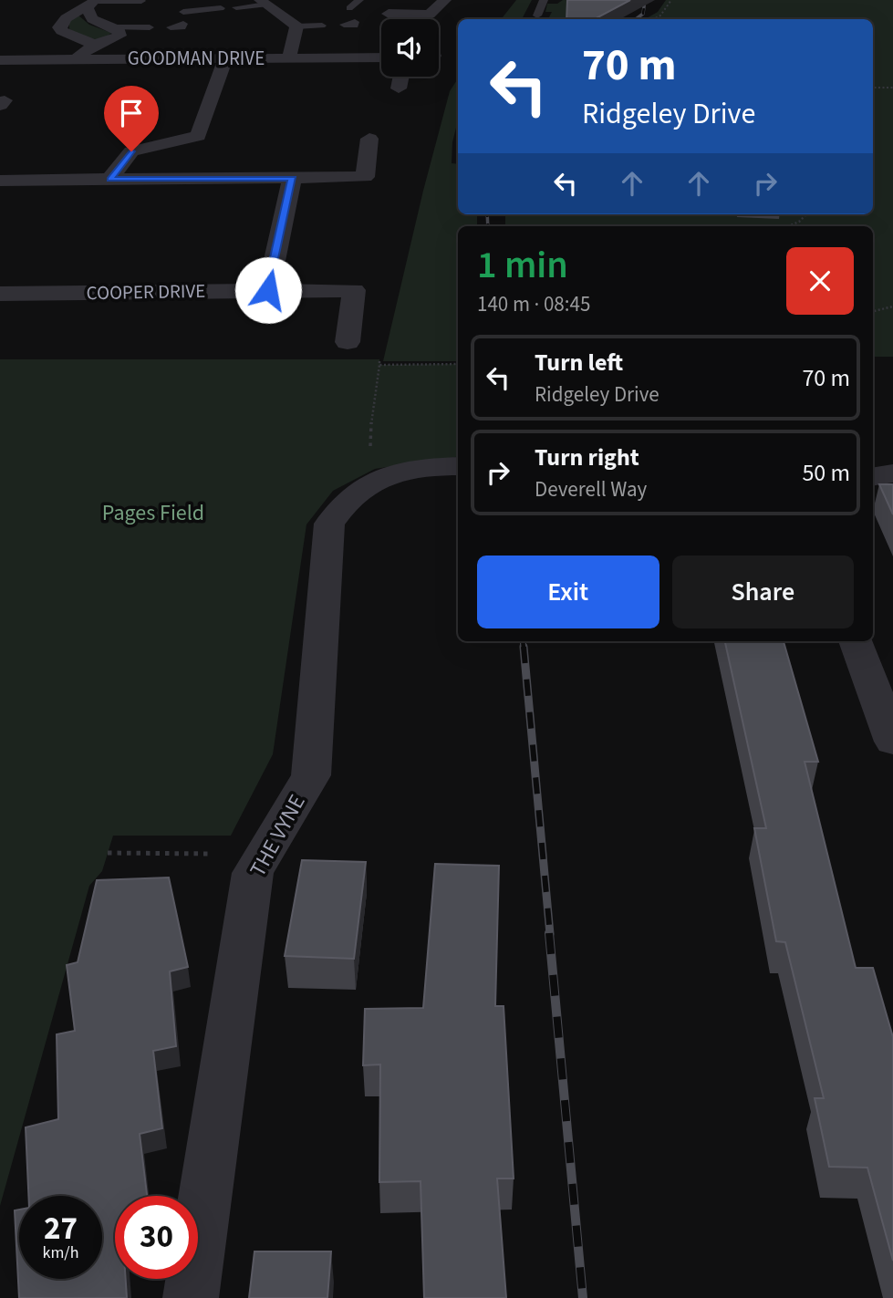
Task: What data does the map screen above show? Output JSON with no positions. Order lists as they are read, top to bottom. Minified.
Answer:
{"streets":{"street":["GOODMAN DRIVE","COOPER DRIVE","THE VYNE"]},"parks":["Pages Field"],"page":{"turn":["70 m","Ridgeley Drive"],"heading":["1 min","140 m · 08:45"],"list":[{"name":"Turn left","note":"Ridgeley Drive","value":"70 m"},{"name":"Turn right","note":"Deverell Way","value":"50 m"}],"buttons":["Exit","Share"],"speed":"27 km/h","limit":"30"}}
